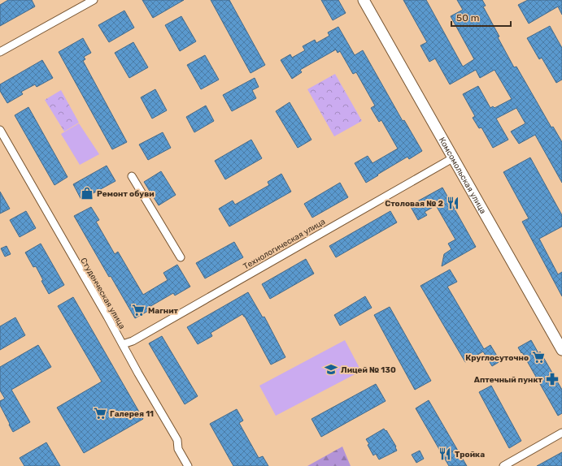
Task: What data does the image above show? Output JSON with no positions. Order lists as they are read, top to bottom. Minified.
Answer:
{"streets":{"main road":["Комсомольская улица"],"street":["Технологическая улица","Студенческая улица"]},"crossings":[["Комсомольская улица","Технологическая улица"],["Технологическая улица","Студенческая улица"]],"places":{"shop":["Ремонт обуви"],"restaurant":["Столовая № 2","Тройка"],"supermarket":["Магнит","Круглосуточно","Галерея 11"],"school or university":["Лицей № 130"],"pharmacy":["Аптечный пункт"]},"scale_bar":"50 m"}
